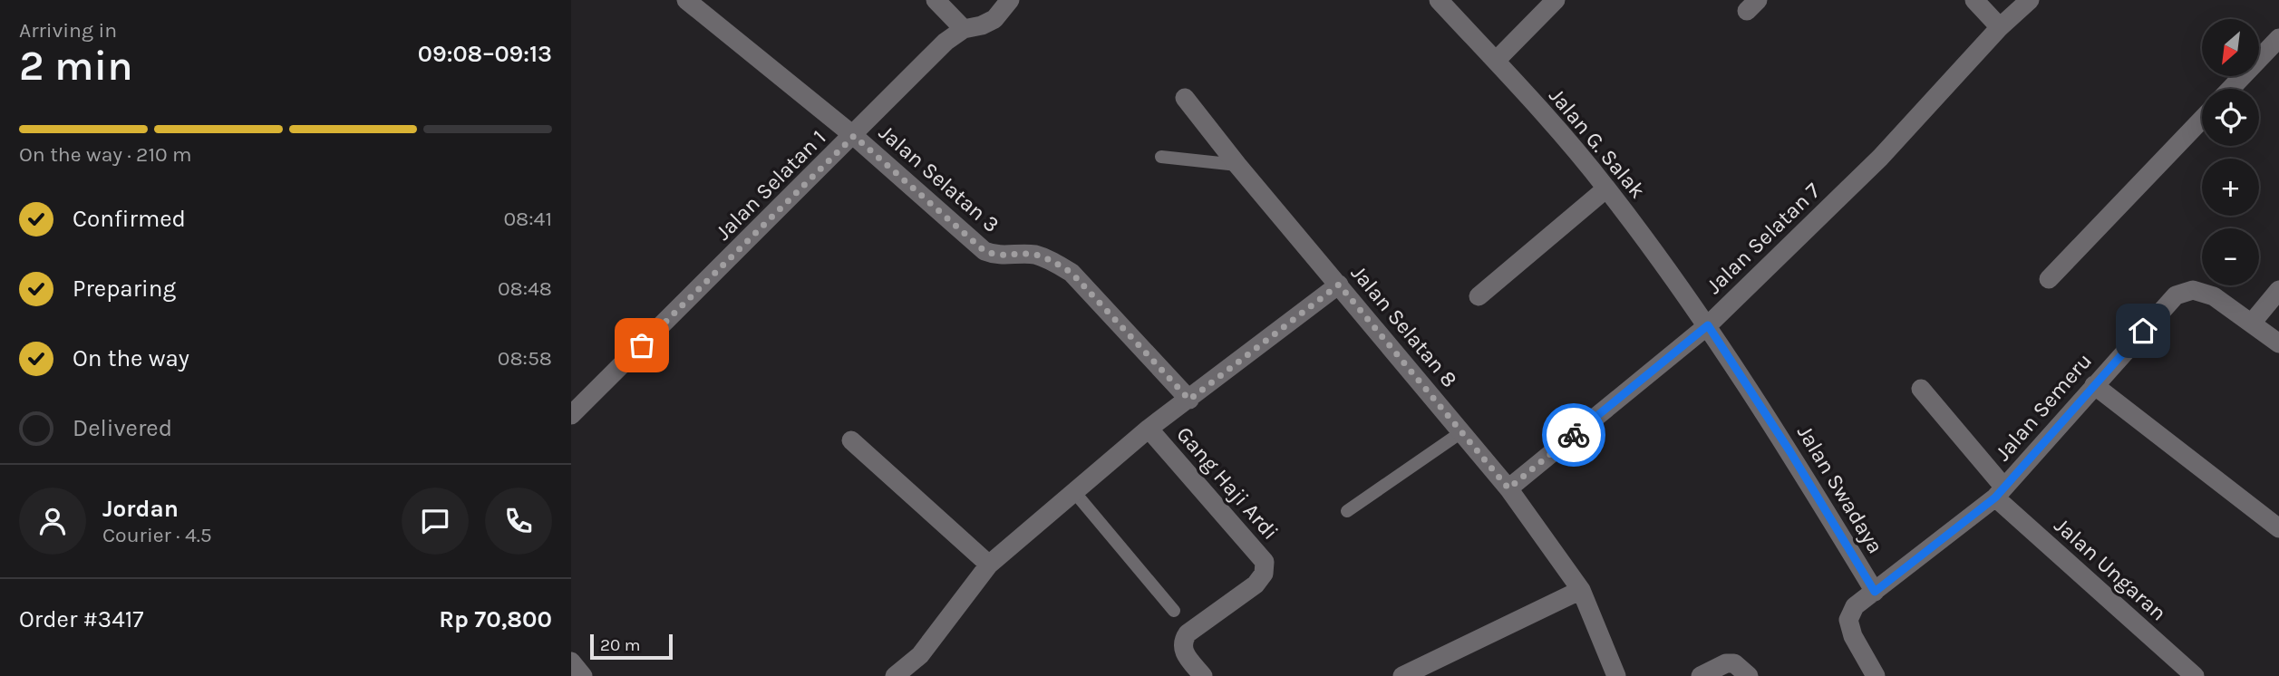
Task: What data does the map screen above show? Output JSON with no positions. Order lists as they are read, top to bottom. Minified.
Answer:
{"streets":{"street":["Jalan G. Salak","Jalan Selatan 3","Jalan Selatan 1","Jalan Selatan 7","Jalan Selatan 8","Jalan Semeru","Gang Haji Ardi","Jalan Swadaya","Jalan Ungaran"]},"crossings":[["Jalan G. Salak","Jalan Selatan 7"],["Jalan G. Salak","Jalan Swadaya"],["Jalan Selatan 3","Jalan Selatan 1"],["Jalan Selatan 7","Jalan Selatan 8"],["Jalan Selatan 7","Jalan Swadaya"],["Jalan Semeru","Jalan Swadaya"],["Jalan Semeru","Jalan Ungaran"]],"scale_bar":"20 m","north":"bottom left","page":{"heading":["2 min","Arriving in","09:08–09:13"],"panel":["Jordan","Courier · 4.5","Order #3417","Rp 70,800"],"map_buttons":["+","−"],"bar":"On the way · 210 m","list":[["Confirmed","08:41"],["Preparing","08:48"],["On the way","08:58"],"Delivered"],"scale":"20 m"}}
